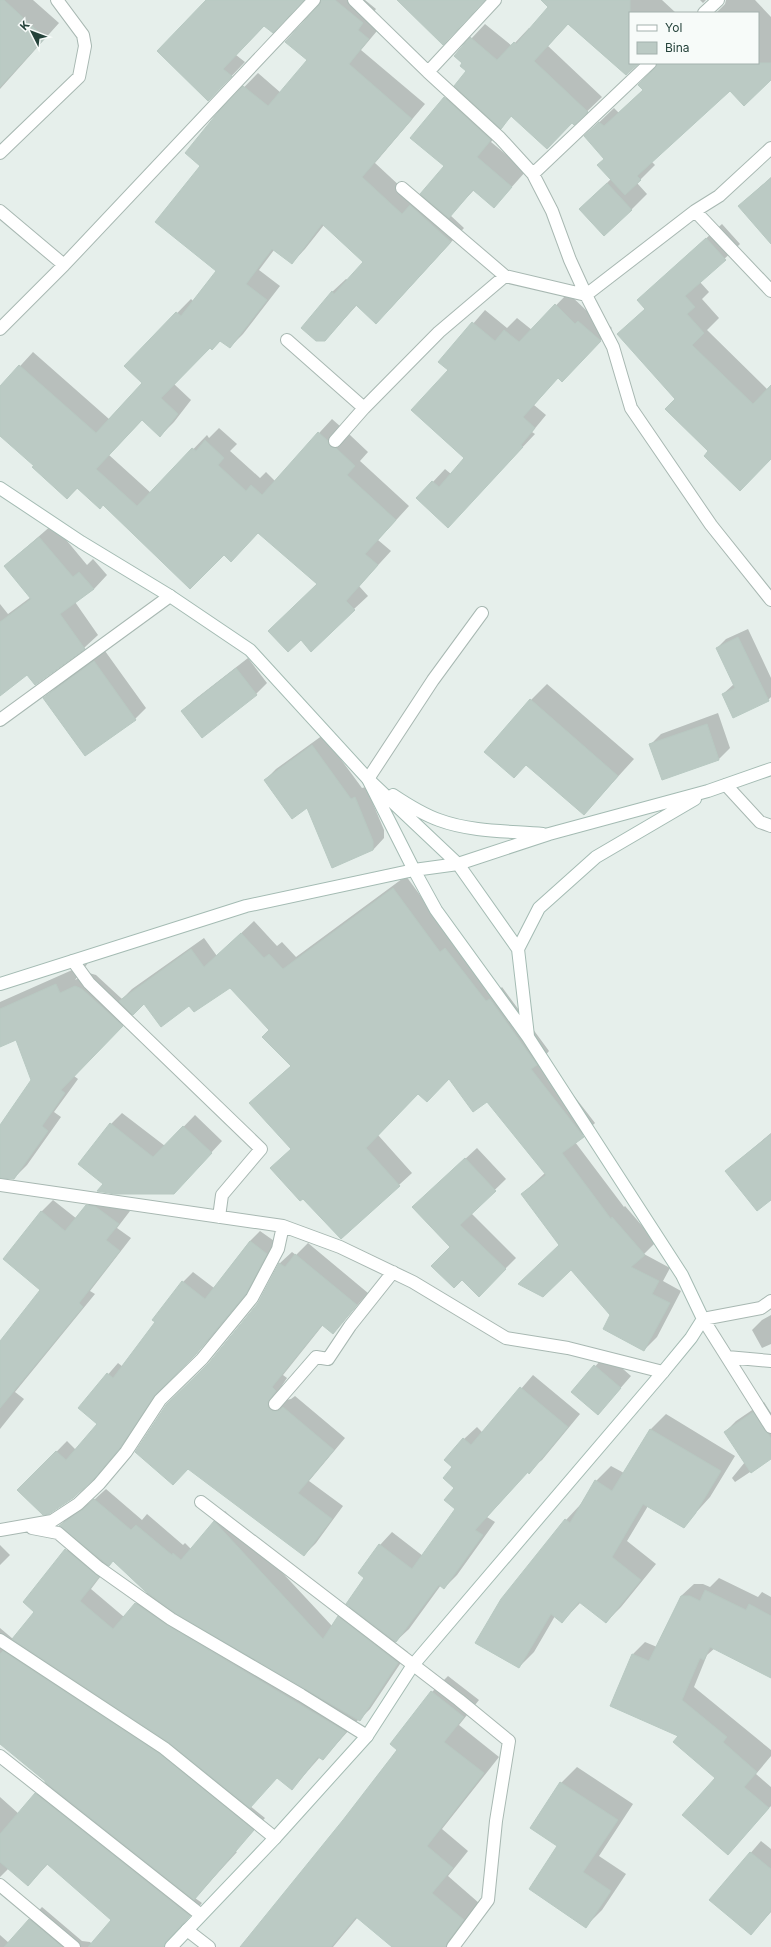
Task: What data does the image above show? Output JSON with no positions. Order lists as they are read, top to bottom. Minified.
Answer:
{"legend":["Yol","Bina"],"north":"top left"}
